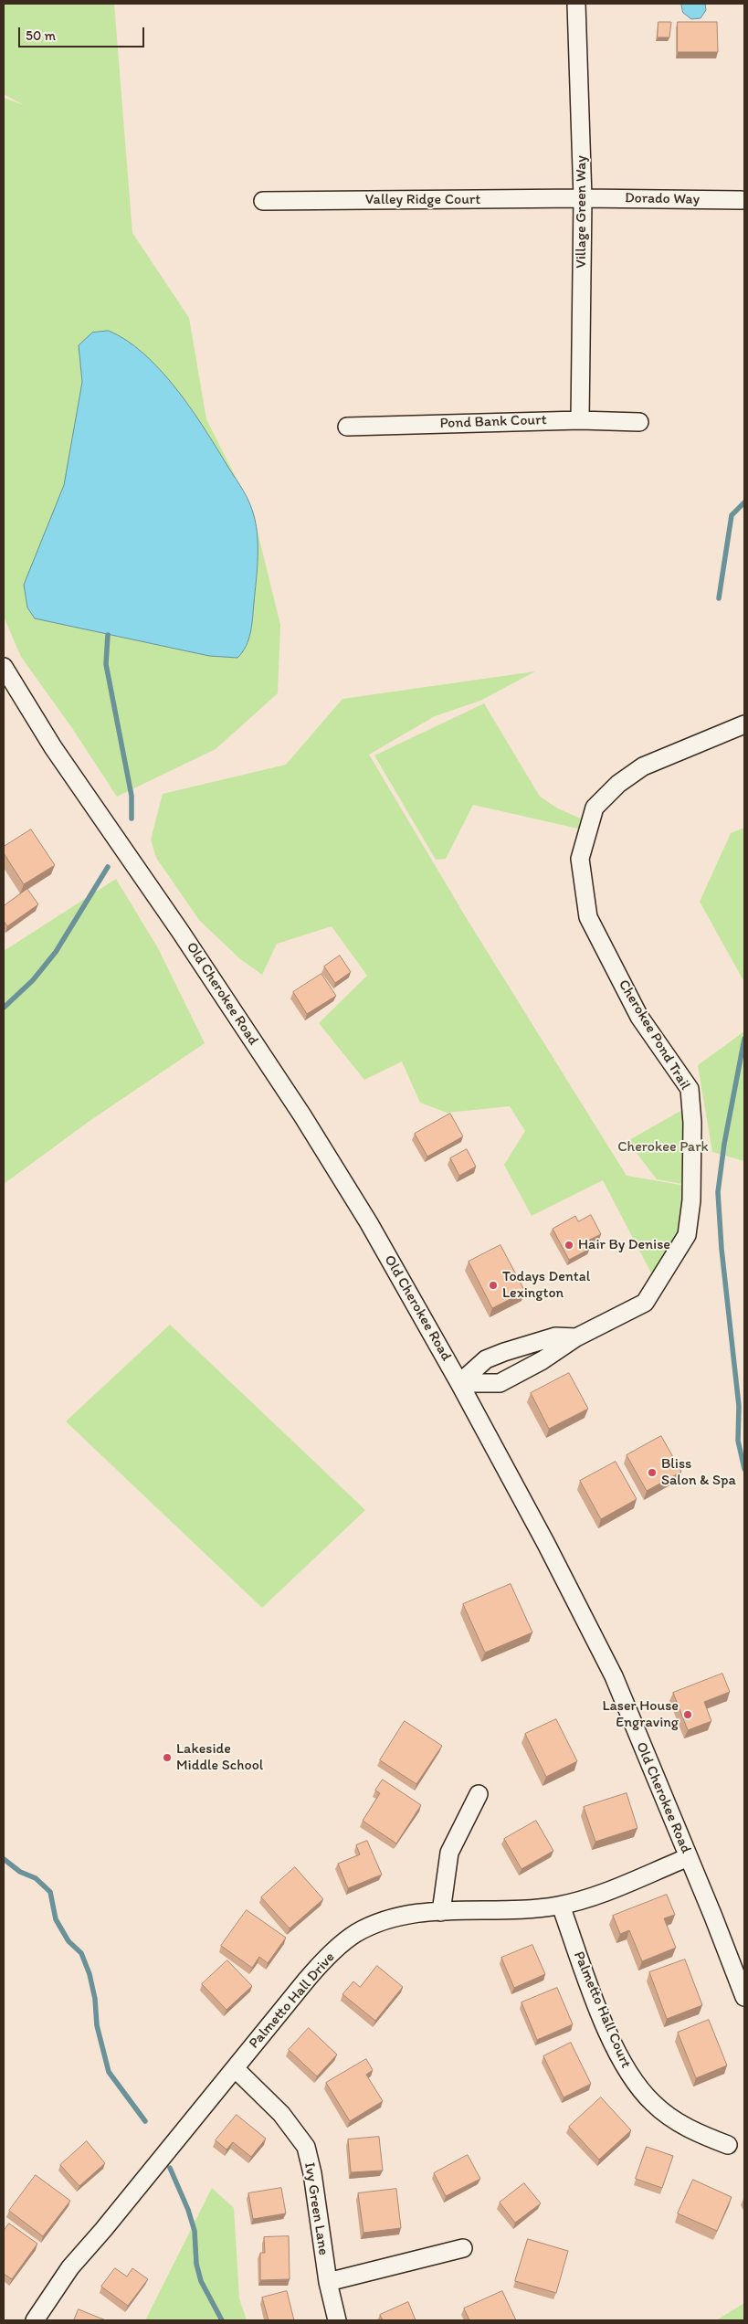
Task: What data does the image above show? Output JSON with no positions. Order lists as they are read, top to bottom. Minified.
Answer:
{"streets":{"street":["Dorado Way","Valley Ridge Court","Village Green Way","Pond Bank Court","Old Cherokee Road","Cherokee Pond Trail","Palmetto Hall Drive","Palmetto Hall Court","Ivy Green Lane"]},"crossings":[["Dorado Way","Valley Ridge Court"],["Dorado Way","Village Green Way"],["Valley Ridge Court","Village Green Way"],["Village Green Way","Pond Bank Court"],["Old Cherokee Road","Cherokee Pond Trail"],["Old Cherokee Road","Palmetto Hall Drive"],["Palmetto Hall Drive","Palmetto Hall Court"],["Palmetto Hall Drive","Ivy Green Lane"]],"parks":["Cherokee Park"],"places":["Hair By Denise","Todays Dental Lexington","Bliss Salon & Spa","Laser House Engraving","Lakeside Middle School"],"scale_bar":"50 m"}
